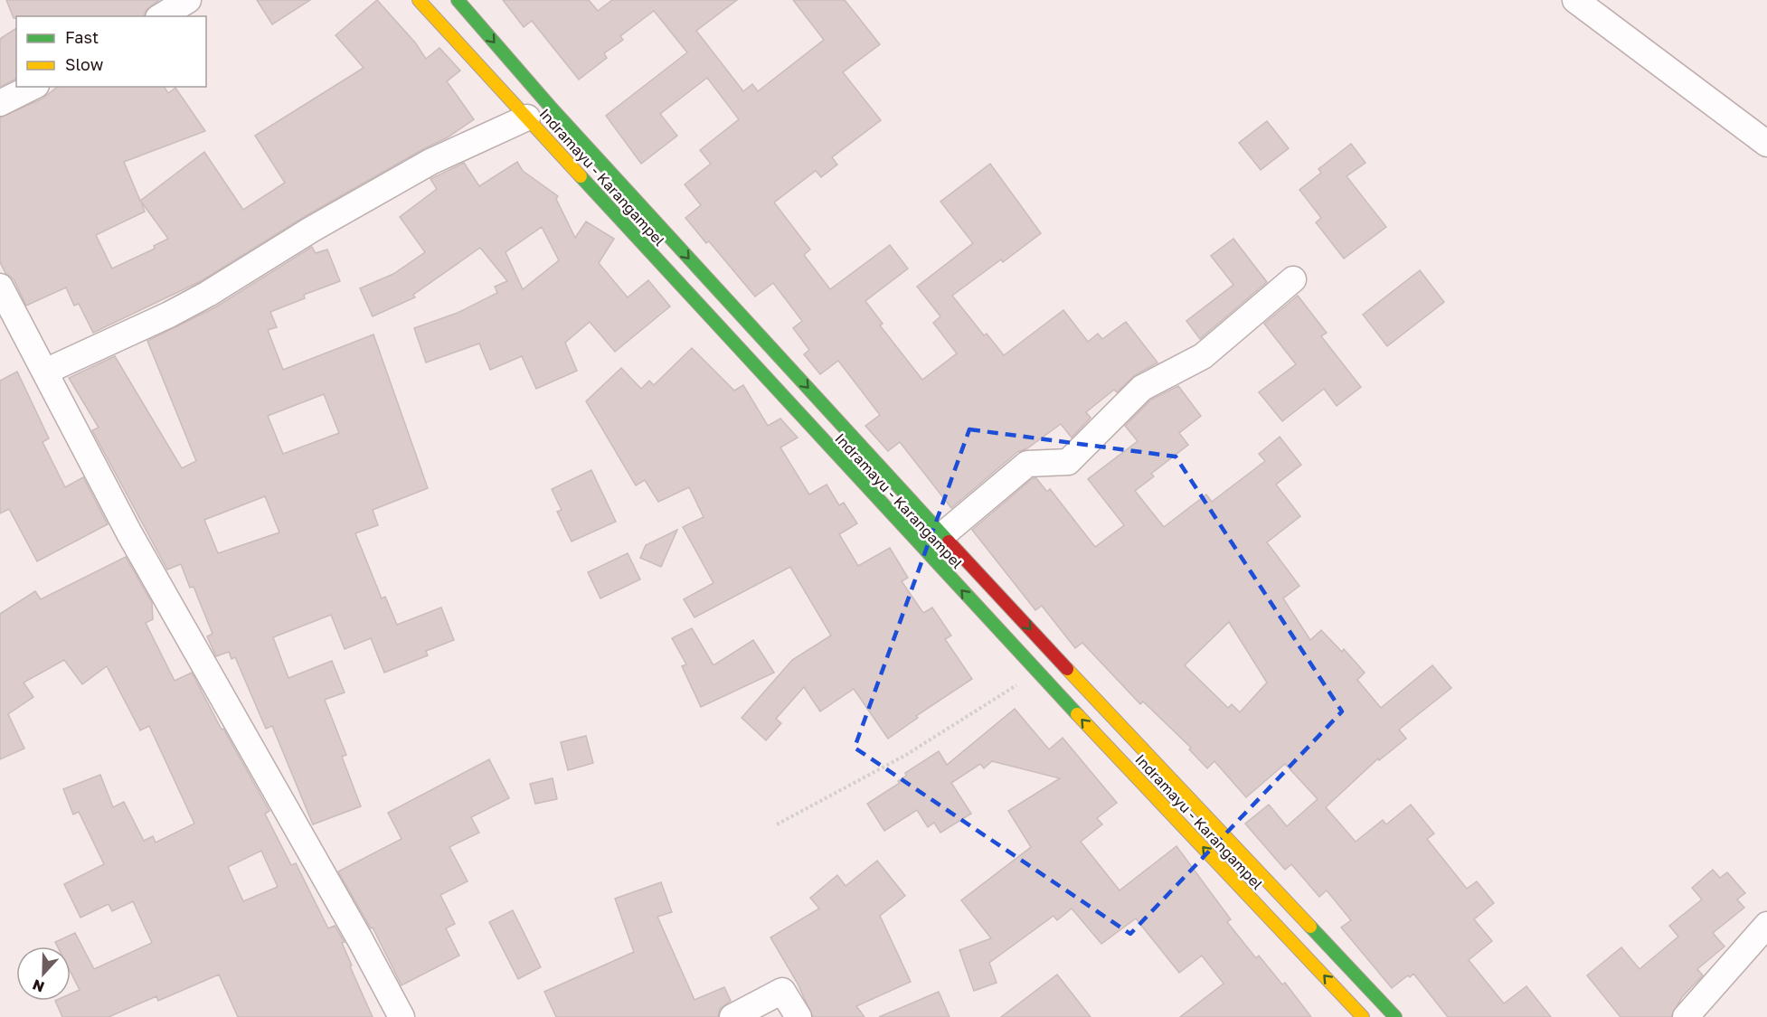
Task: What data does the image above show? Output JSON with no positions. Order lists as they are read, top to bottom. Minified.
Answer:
{"streets":{"main road":["Indramayu - Karangampel"]},"legend":["Fast","Slow"],"north":"bottom"}
